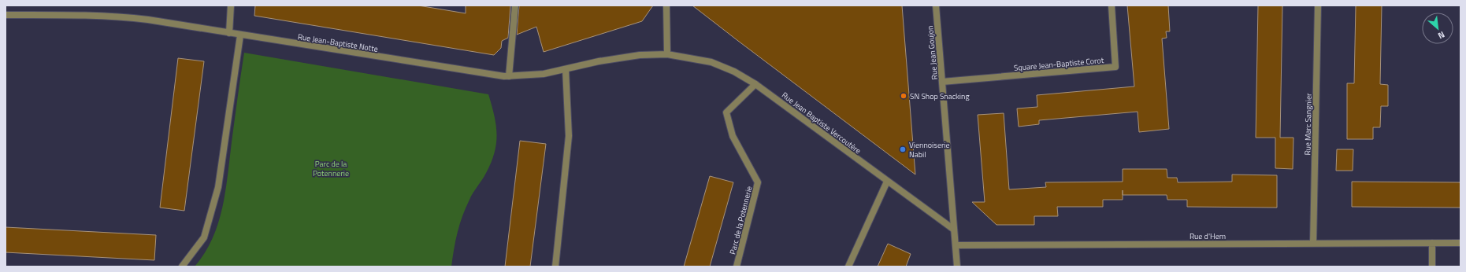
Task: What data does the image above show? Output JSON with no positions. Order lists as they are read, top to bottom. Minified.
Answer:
{"streets":{"street":["Rue Jean-Baptiste Notte","Rue Jean Goujon","Square Jean-Baptiste Corot","Rue Jean Baptiste Vercoutère","Rue Marc Sangnier","Parc de la Potennerie","Rue d'Hem"]},"crossings":[["Rue Jean-Baptiste Notte","Rue Jean Baptiste Vercoutère"],["Rue Jean Goujon","Square Jean-Baptiste Corot"],["Rue Jean Goujon","Rue Jean Baptiste Vercoutère"],["Rue Jean Goujon","Rue d'Hem"],["Rue Jean Baptiste Vercoutère","Parc de la Potennerie"],["Rue Marc Sangnier","Rue d'Hem"]],"parks":["Parc de la Potennerie"],"places":["SN Shop Snacking","Viennoiserie Nabil"],"north":"bottom right"}
